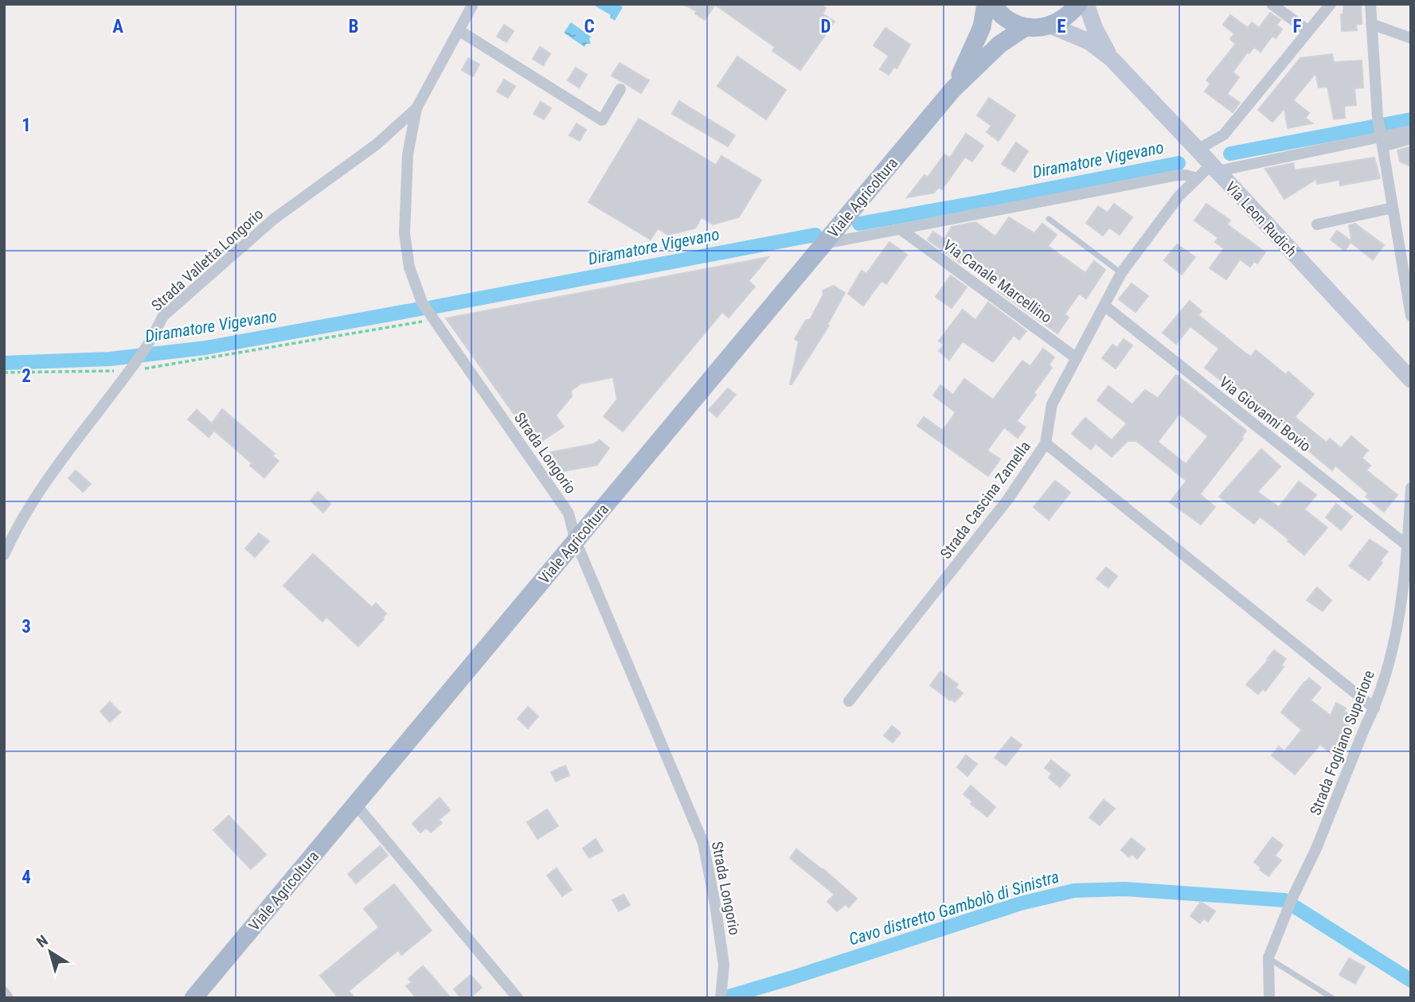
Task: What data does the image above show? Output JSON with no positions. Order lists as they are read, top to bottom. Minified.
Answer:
{"streets":{"main road":["Viale Agricoltura","Via Leon Rudich"],"street":["Strada Valletta Longorio","Via Canale Marcellino","Via Giovanni Bovio","Strada Longorio","Strada Cascina Zamella","Strada Fogliano Superiore"]},"crossings":[["Viale Agricoltura","Strada Longorio"],["Via Leon Rudich","Strada Cascina Zamella"],["Strada Valletta Longorio","Strada Longorio"],["Via Canale Marcellino","Strada Cascina Zamella"],["Via Giovanni Bovio","Strada Cascina Zamella"],["Via Giovanni Bovio","Strada Fogliano Superiore"]],"water":["Diramatore Vigevano","Cavo distretto Gambolò di Sinistra"],"north":"top left","grid":{"columns":["A","B","C","D","E","F"],"rows":["1","2","3","4"]}}
